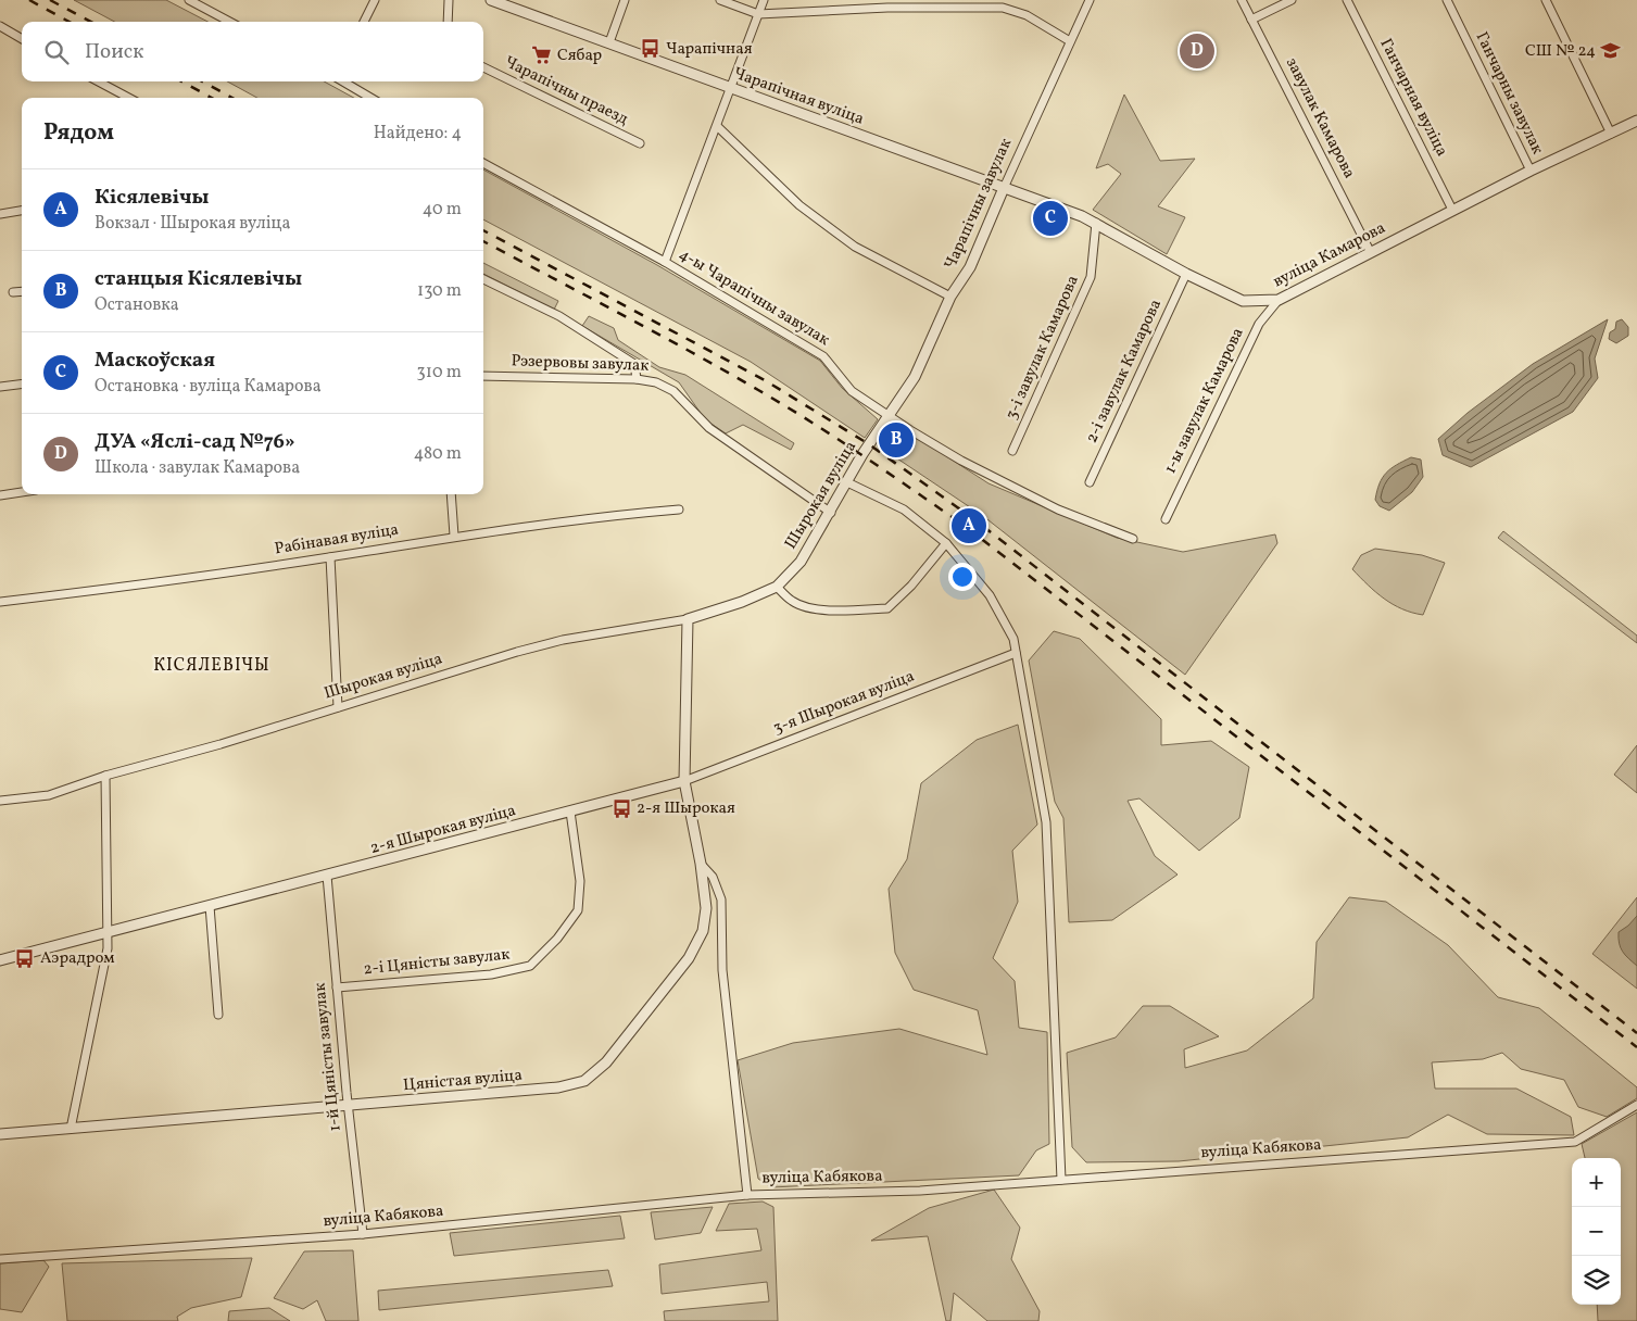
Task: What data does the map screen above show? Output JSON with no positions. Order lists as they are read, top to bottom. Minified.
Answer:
{"streets":{"street":["Чарапічны праезд","Ганчарны завулак","Чарапічная вуліца","Ганчарная вуліца","завулак Камарова","Чарапічны завулак","вуліца Камарова","4-ы Чарапічны завулак","3-і завулак Камарова","Рэзервовы завулак","2-і завулак Камарова","1-ы завулак Камарова","Шырокая вуліца","Рабінавая вуліца","3-я Шырокая вуліца","2-я Шырокая вуліца","2-і Цяністы завулак","1-й Цяністы завулак","Цяністая вуліца","вуліца Кабякова"]},"crossings":[["Ганчарны завулак","вуліца Камарова"],["Чарапічная вуліца","Чарапічны завулак"],["Чарапічная вуліца","вуліца Камарова"],["Чарапічная вуліца","4-ы Чарапічны завулак"],["Ганчарная вуліца","вуліца Камарова"],["завулак Камарова","вуліца Камарова"],["Чарапічны завулак","вуліца Камарова"],["Чарапічны завулак","4-ы Чарапічны завулак"],["Чарапічны завулак","Шырокая вуліца"],["вуліца Камарова","3-і завулак Камарова"],["вуліца Камарова","2-і завулак Камарова"],["вуліца Камарова","1-ы завулак Камарова"],["4-ы Чарапічны завулак","Шырокая вуліца"],["Рэзервовы завулак","Шырокая вуліца"],["Шырокая вуліца","Цяністая вуліца"],["3-я Шырокая вуліца","2-я Шырокая вуліца"],["3-я Шырокая вуліца","Цяністая вуліца"],["2-я Шырокая вуліца","2-і Цяністы завулак"],["2-я Шырокая вуліца","1-й Цяністы завулак"],["2-я Шырокая вуліца","Цяністая вуліца"],["2-і Цяністы завулак","1-й Цяністы завулак"],["1-й Цяністы завулак","Цяністая вуліца"],["1-й Цяністы завулак","вуліца Кабякова"]],"districts":["КІСЯЛЕВІЧЫ"],"places":{"bus stop":["Чарапічная","2-я Шырокая","Аэрадром"],"school or university":["СШ № 24"],"supermarket":["Сябар"]},"page":{"search":"Поиск","pins":["D","C","B","A"],"heading":["Рядом","Найдено: 4"],"list":[{"mark":"A","name":"Кісялевічы","note":"Вокзал · Шырокая вуліца","value":"40 m"},{"mark":"B","name":"станцыя Кісялевічы","note":"Остановка","value":"130 m"},{"mark":"C","name":"Маскоўская","note":"Остановка · вуліца Камарова","value":"310 m"},{"mark":"D","name":"ДУА «Яслі-сад №76»","note":"Школа · завулак Камарова","value":"480 m"}],"map_buttons":["+","−"]}}
